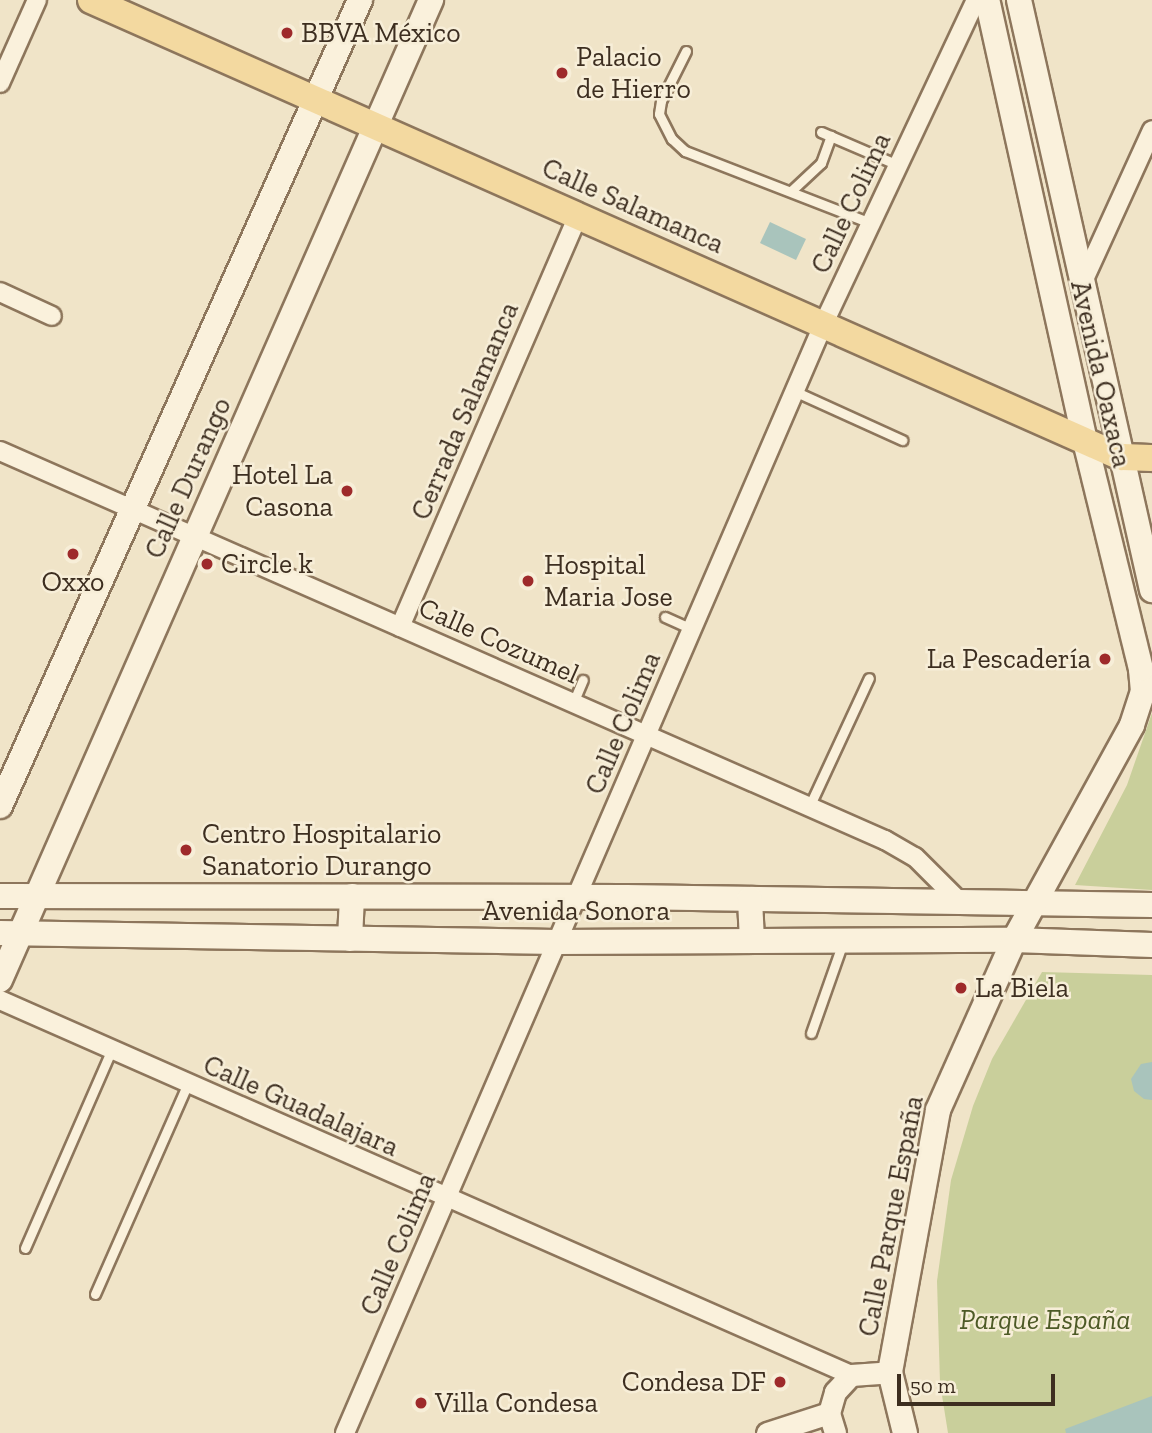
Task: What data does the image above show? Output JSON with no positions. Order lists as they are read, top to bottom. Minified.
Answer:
{"streets":{"main road":["Calle Salamanca","Avenida Oaxaca","Calle Durango","Avenida Sonora","Calle Parque España"],"street":["Calle Colima","Cerrada Salamanca","Calle Cozumel","Calle Guadalajara"]},"crossings":[["Calle Colima","Calle Salamanca"],["Calle Colima","Calle Cozumel"],["Calle Colima","Avenida Sonora"],["Calle Colima","Calle Guadalajara"],["Calle Salamanca","Avenida Oaxaca"],["Calle Salamanca","Cerrada Salamanca"],["Calle Salamanca","Calle Durango"],["Avenida Oaxaca","Avenida Sonora"],["Avenida Oaxaca","Calle Parque España"],["Cerrada Salamanca","Calle Cozumel"],["Calle Durango","Calle Cozumel"],["Calle Durango","Avenida Sonora"],["Calle Cozumel","Avenida Sonora"],["Avenida Sonora","Calle Parque España"]],"parks":["Parque España"],"places":["BBVA México","Palacio de Hierro","Hotel La Casona","Oxxo","Circle k","Hospital Maria Jose","La Pescadería","Centro Hospitalario Sanatorio Durango","La Biela","Condesa DF","Villa Condesa"],"scale_bar":"50 m"}
